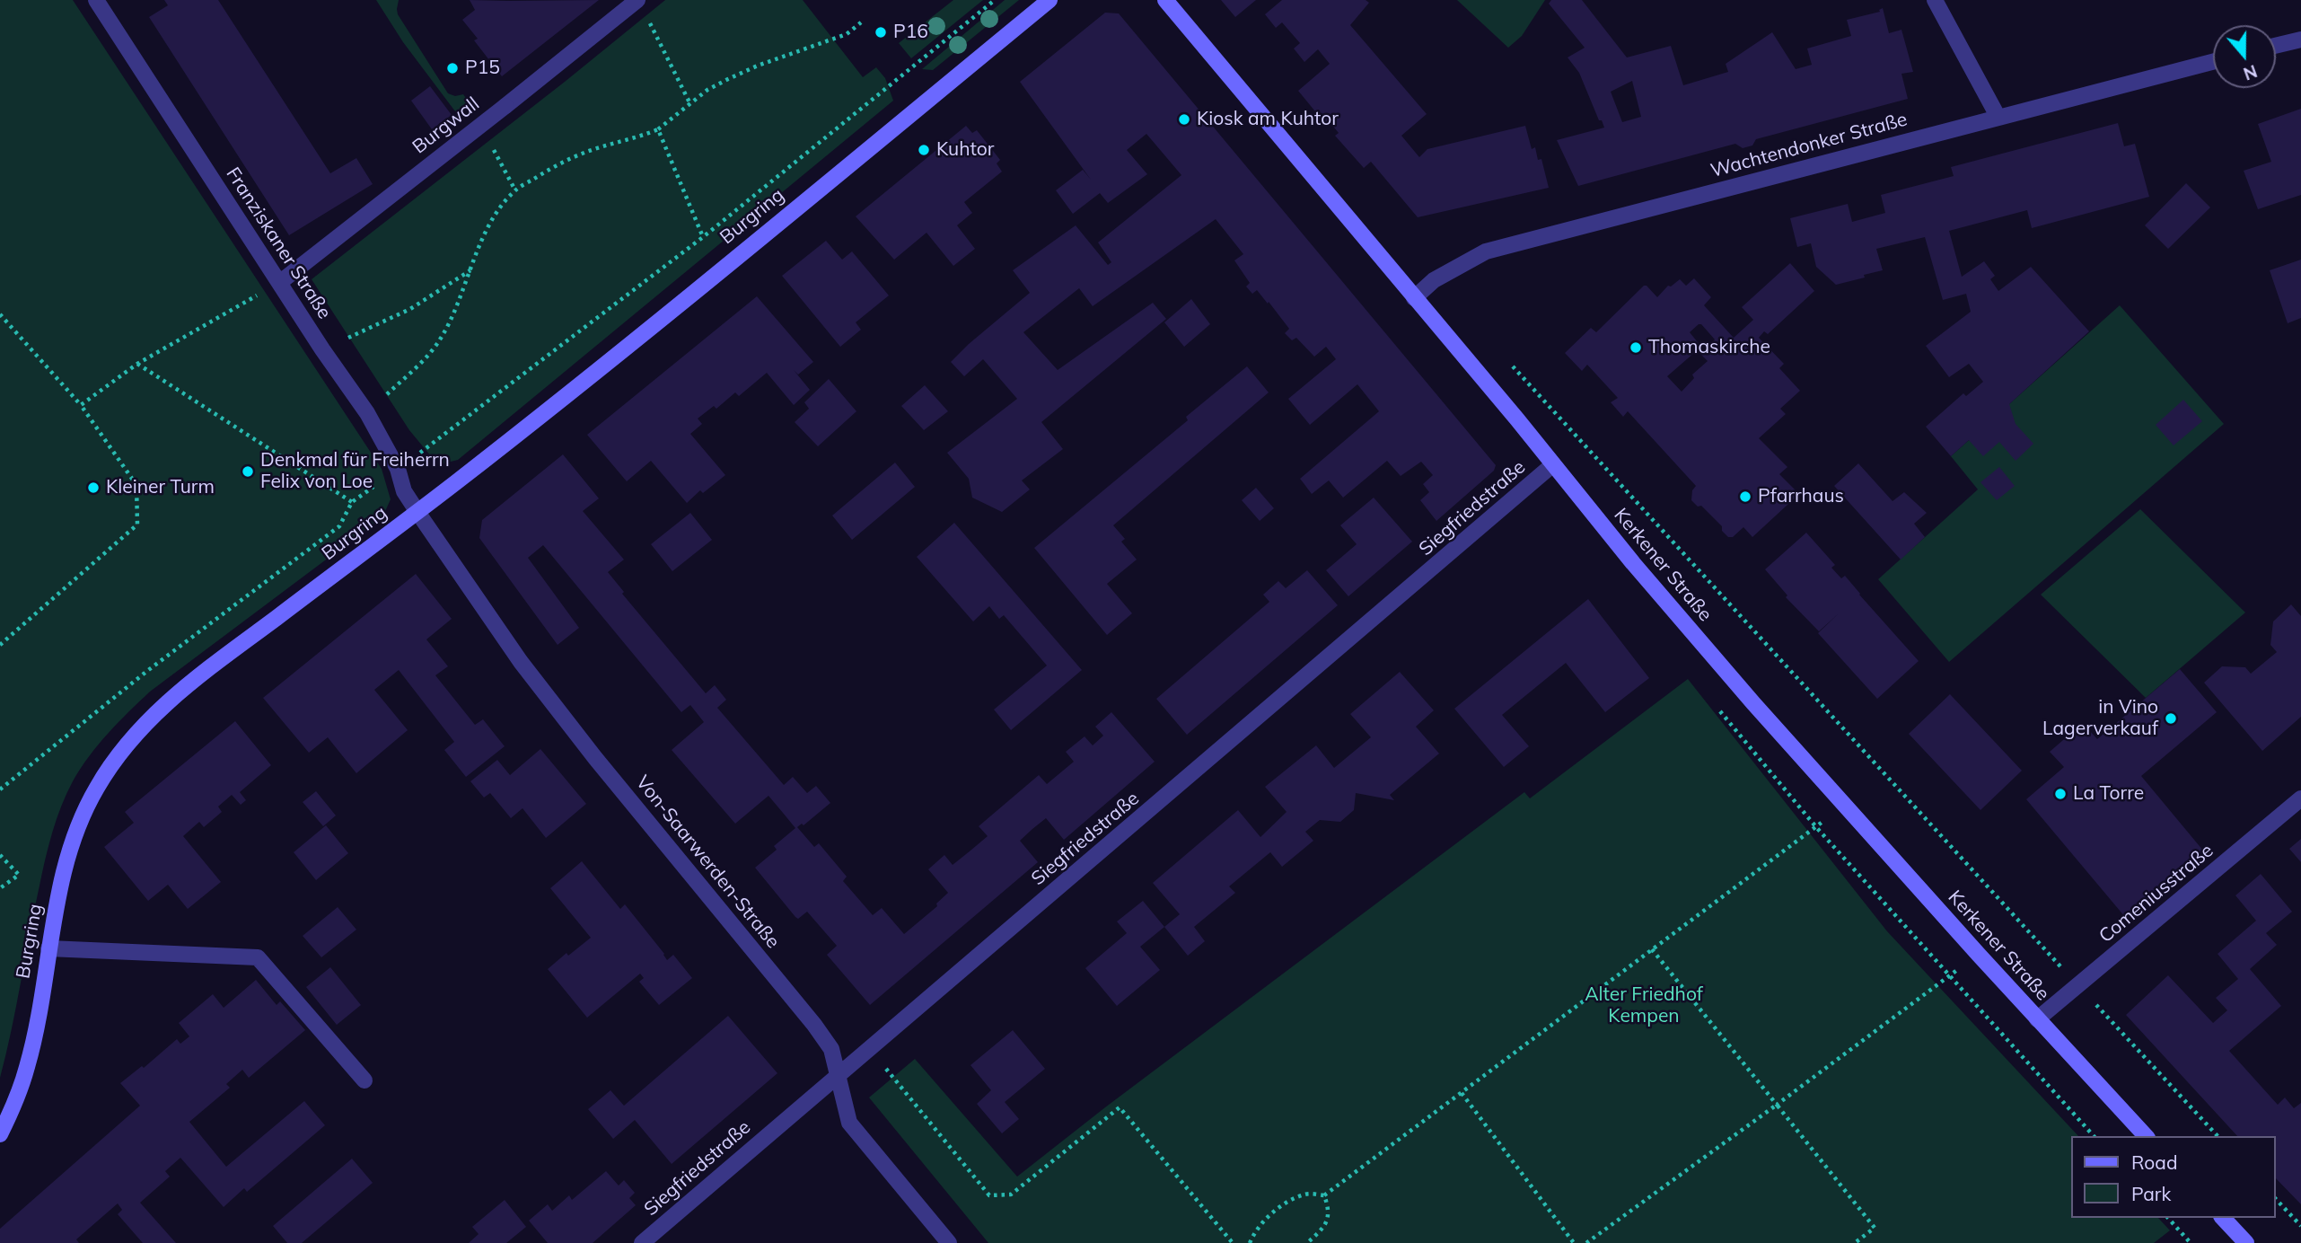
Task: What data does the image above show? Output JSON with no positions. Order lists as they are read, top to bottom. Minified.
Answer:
{"streets":{"main road":["Burgring","Kerkener Straße"],"street":["Burgwall","Wachtendonker Straße","Franziskaner Straße","Siegfriedstraße","Von-Saarwerden-Straße","Comeniusstraße"]},"crossings":[["Burgwall","Franziskaner Straße"],["Wachtendonker Straße","Kerkener Straße"],["Burgring","Franziskaner Straße"],["Burgring","Von-Saarwerden-Straße"],["Franziskaner Straße","Von-Saarwerden-Straße"],["Siegfriedstraße","Kerkener Straße"],["Siegfriedstraße","Von-Saarwerden-Straße"],["Kerkener Straße","Comeniusstraße"]],"parks":["Alter Friedhof Kempen"],"places":["P16","P15","Kiosk am Kuhtor","Kuhtor","Thomaskirche","Denkmal für Freiherrn Felix von Loe","Kleiner Turm","Pfarrhaus","in Vino Lagerverkauf","La Torre"],"legend":["Road","Park"],"north":"bottom"}
